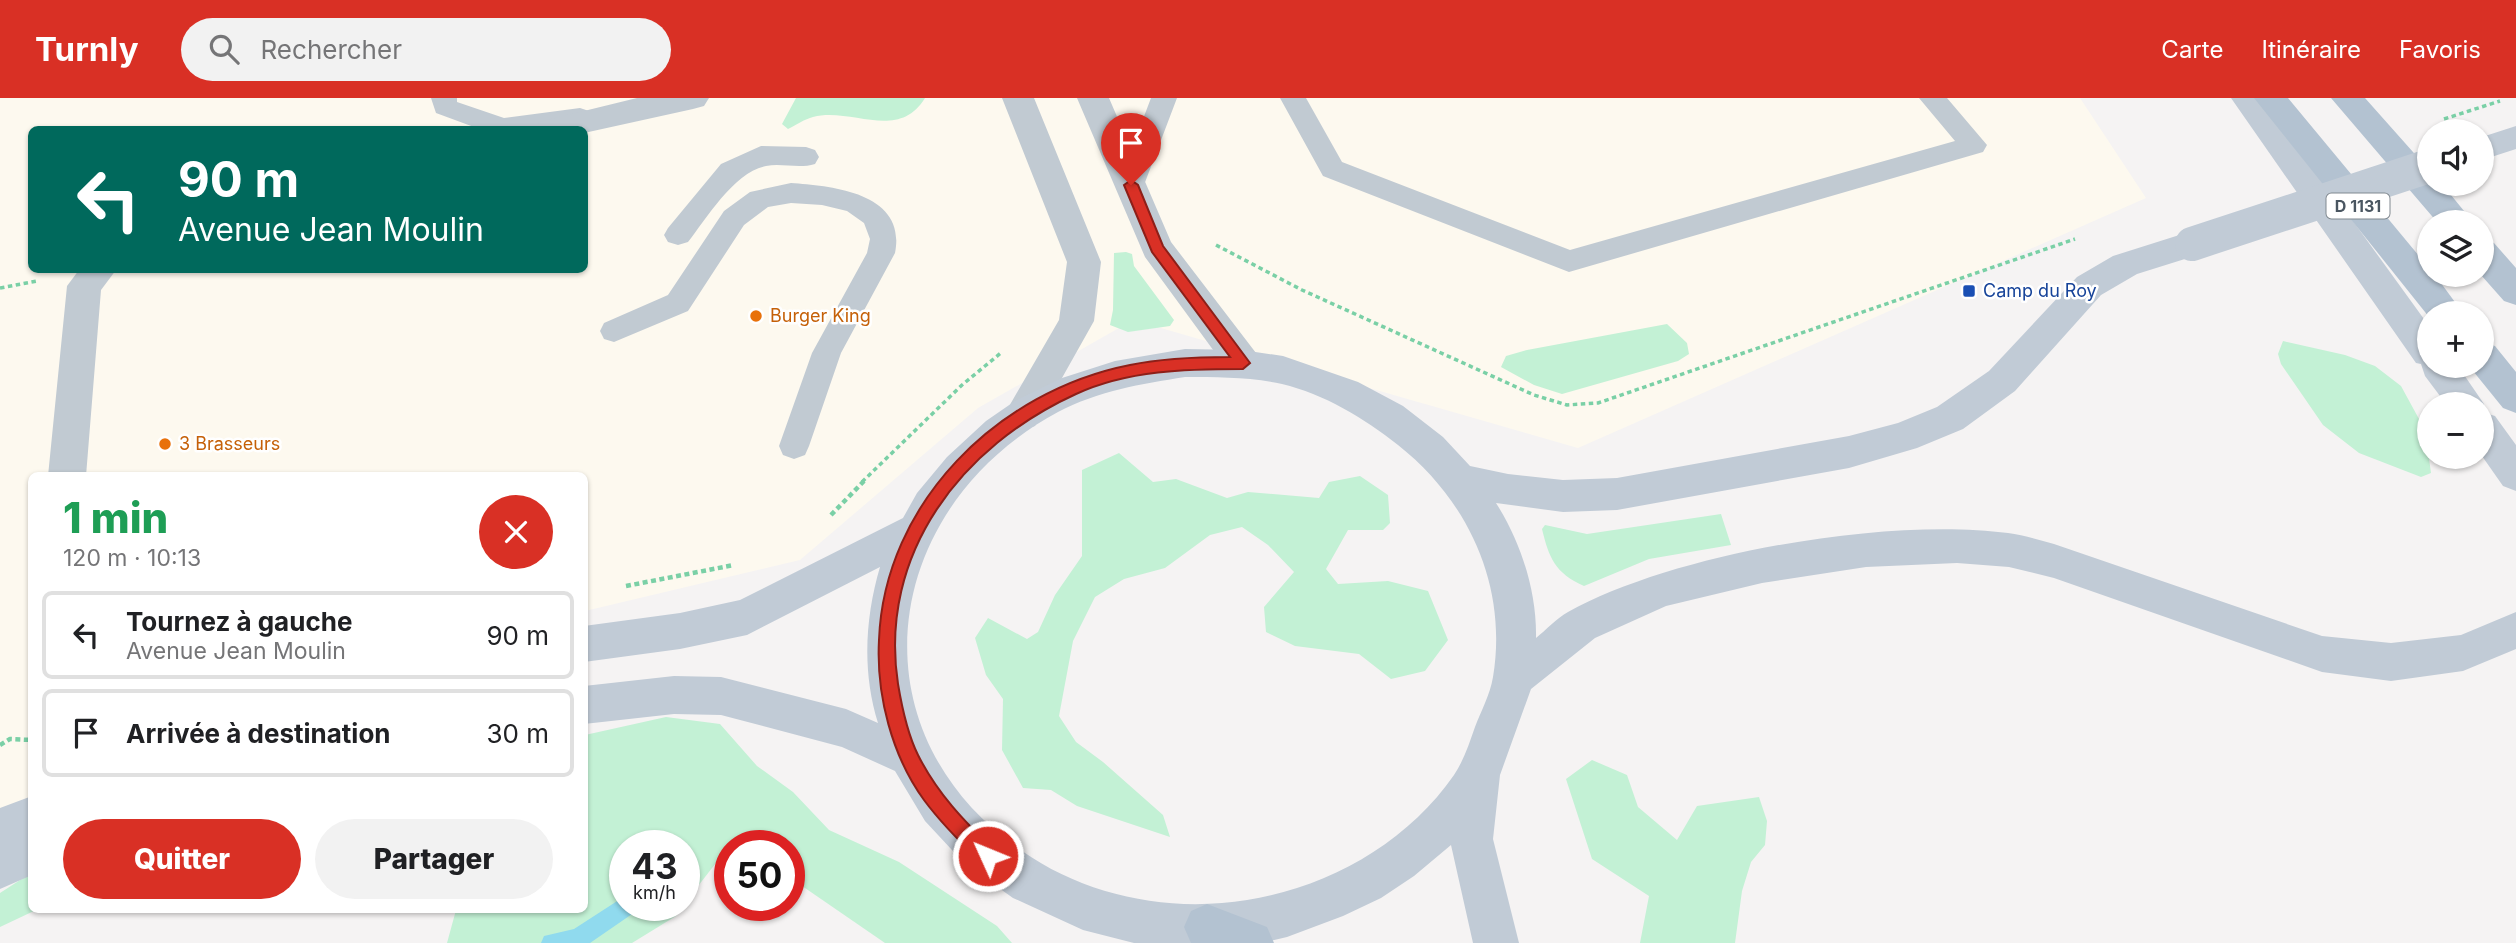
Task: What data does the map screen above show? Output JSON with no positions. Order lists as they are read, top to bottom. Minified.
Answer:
{"streets":{"main road":["D 1131"]},"places":{"transit":["Camp du Roy"],"other":["Burger King","3 Brasseurs"]},"page":{"header":"Turnly","search":"Rechercher","nav":["Carte","Itinéraire","Favoris"],"map_buttons":["+","−"],"turn":["90 m","Avenue Jean Moulin"],"heading":["1 min","120 m · 10:13"],"list":[{"name":"Tournez à gauche","note":"Avenue Jean Moulin","value":"90 m"},{"name":"Arrivée à destination","value":"30 m"}],"buttons":["Quitter","Partager"],"speed":"43 km/h","limit":"50"}}
